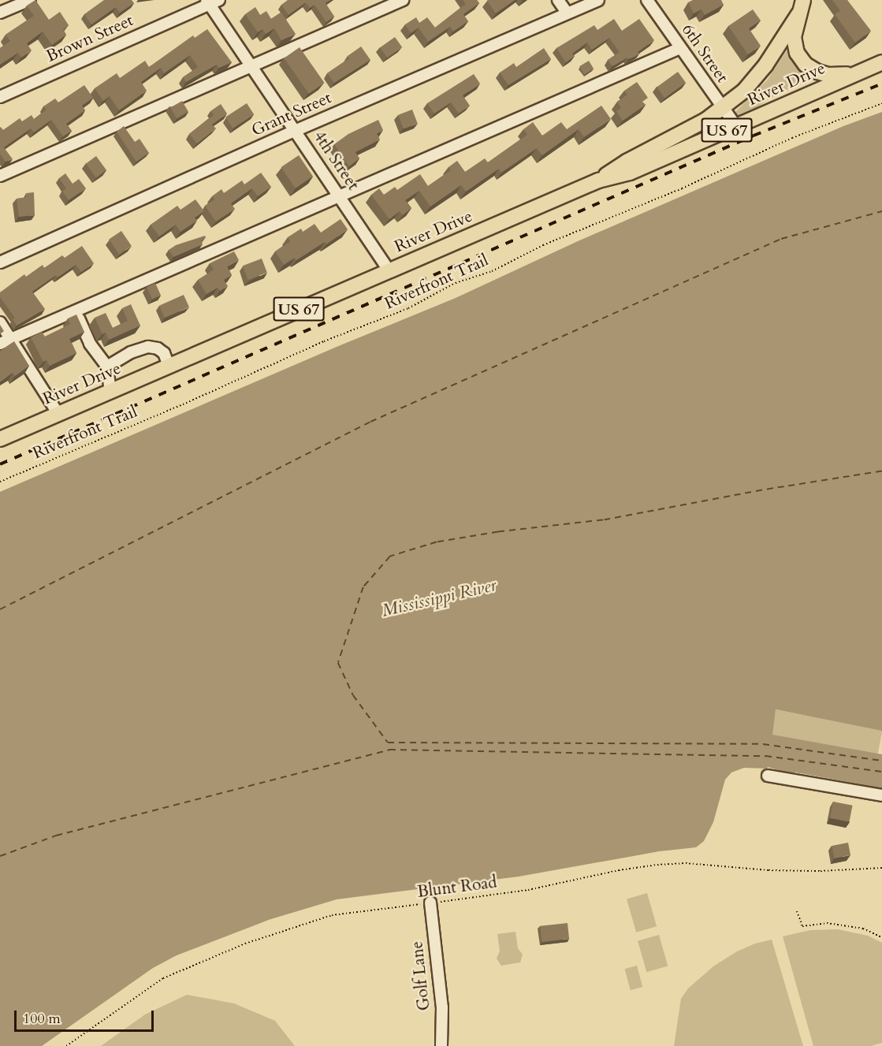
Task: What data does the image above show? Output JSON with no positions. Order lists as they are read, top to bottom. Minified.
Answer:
{"streets":{"main road":["River Drive","US 67"],"street":["Brown Street","6th Street","Grant Street","4th Street","Golf Lane"],"path":["Riverfront Trail","Blunt Road"]},"crossings":[["Brown Street","4th Street"],["6th Street","River Drive"],["6th Street","US 67"],["River Drive","US 67"],["River Drive","4th Street"],["Grant Street","4th Street"],["Blunt Road","Golf Lane"]],"water":["Mississippi River"],"scale_bar":"100 m"}
